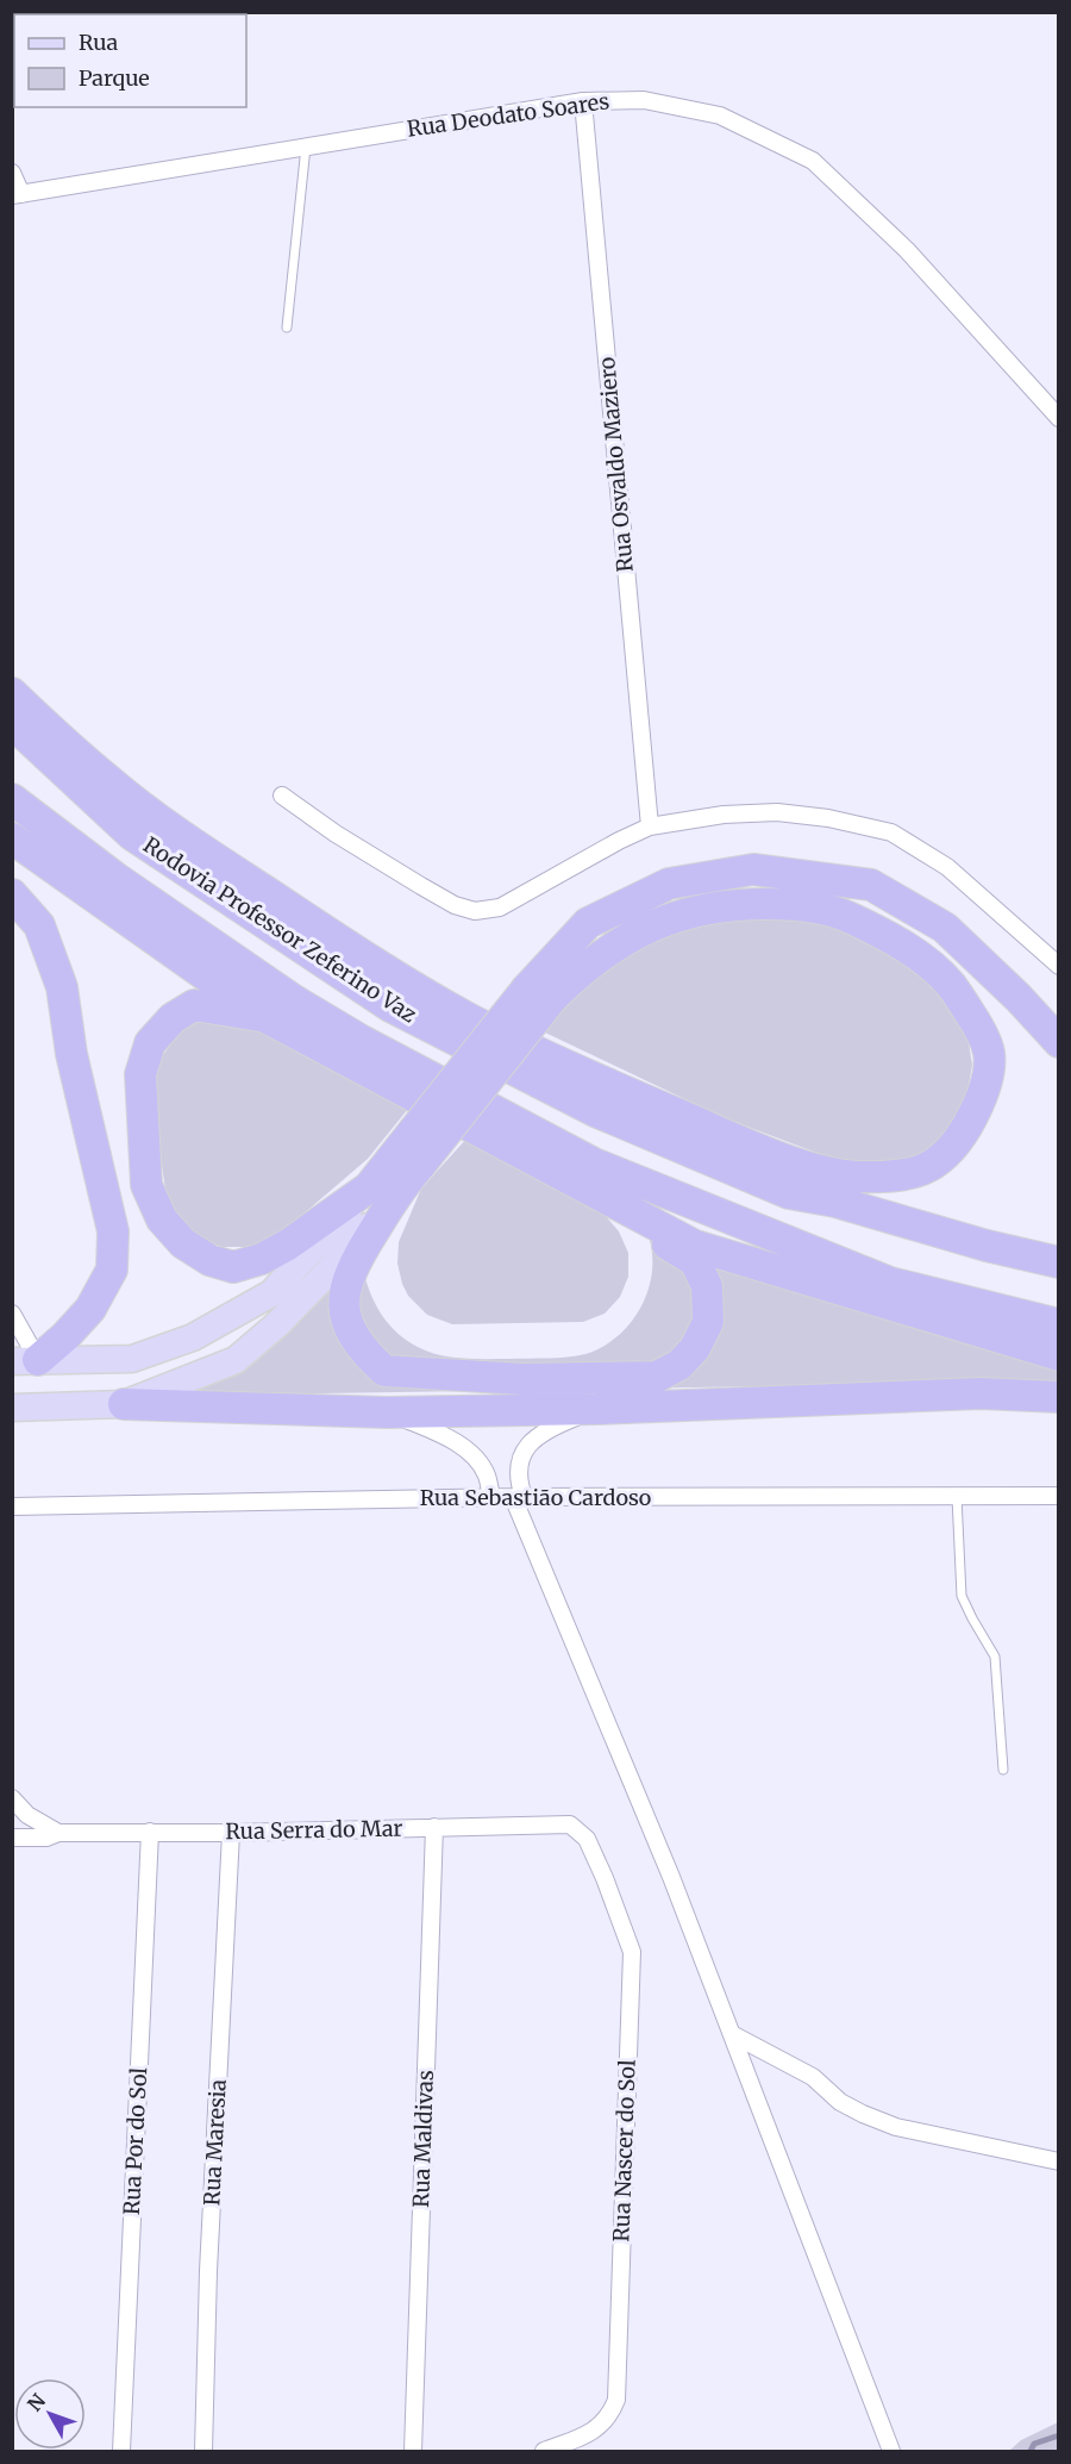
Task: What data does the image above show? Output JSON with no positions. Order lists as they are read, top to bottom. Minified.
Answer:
{"streets":{"highway":["Rodovia Professor Zeferino Vaz"],"street":["Rua Deodato Soares","Rua Osvaldo Maziero","Rua Sebastião Cardoso","Rua Serra do Mar","Rua Maldivas","Rua Por do Sol","Rua Maresia","Rua Nascer do Sol"]},"crossings":[["Rua Deodato Soares","Rua Osvaldo Maziero"],["Rua Serra do Mar","Rua Maldivas"],["Rua Serra do Mar","Rua Por do Sol"],["Rua Serra do Mar","Rua Maresia"],["Rua Serra do Mar","Rua Nascer do Sol"]],"legend":["Rua","Parque"],"north":"top left"}
